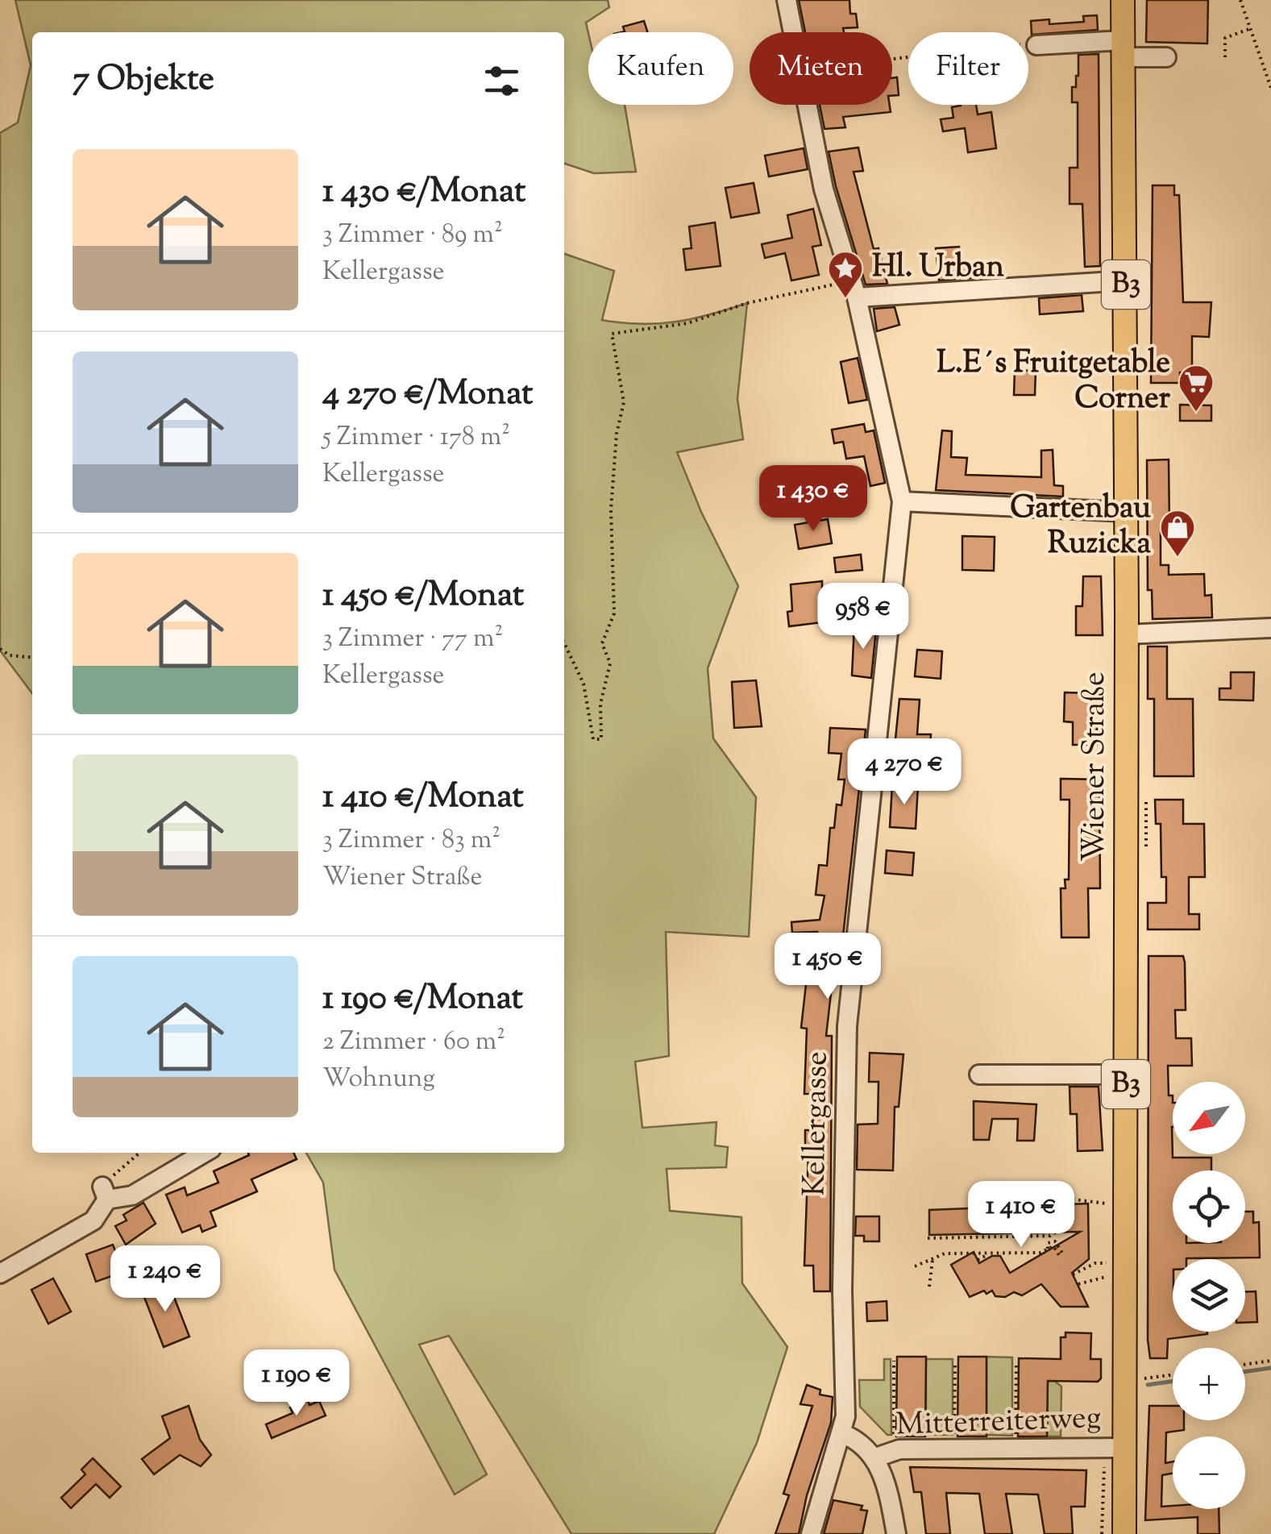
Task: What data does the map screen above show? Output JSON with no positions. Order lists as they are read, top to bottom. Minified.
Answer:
{"streets":{"main road":["B3","Wiener Straße"],"street":["Kellergasse","Mitterreiterweg"]},"crossings":[["Wiener Straße","Mitterreiterweg"]],"places":{"place":["Hl. Urban"],"supermarket":["L.E´s Fruitgetable Corner"],"shop":["Gartenbau Ruzicka"]},"north":"bottom left","page":{"chip":["Kaufen","Mieten","Filter"],"heading":"7 Objekte","list":[{"name":"1 430 €/Monat","note":"3 Zimmer · 89 m² · Kellergasse"},{"name":"4 270 €/Monat","note":"5 Zimmer · 178 m² · Kellergasse"},{"name":"1 450 €/Monat","note":"3 Zimmer · 77 m² · Kellergasse"},{"name":"1 410 €/Monat","note":"3 Zimmer · 83 m² · Wiener Straße"},{"name":"1 190 €/Monat","note":"2 Zimmer · 60 m² · Wohnung"}],"price":["1 430 €","958 €","4 270 €","1 450 €","1 410 €","1 240 €","1 190 €"],"map_buttons":["+","−"]}}
